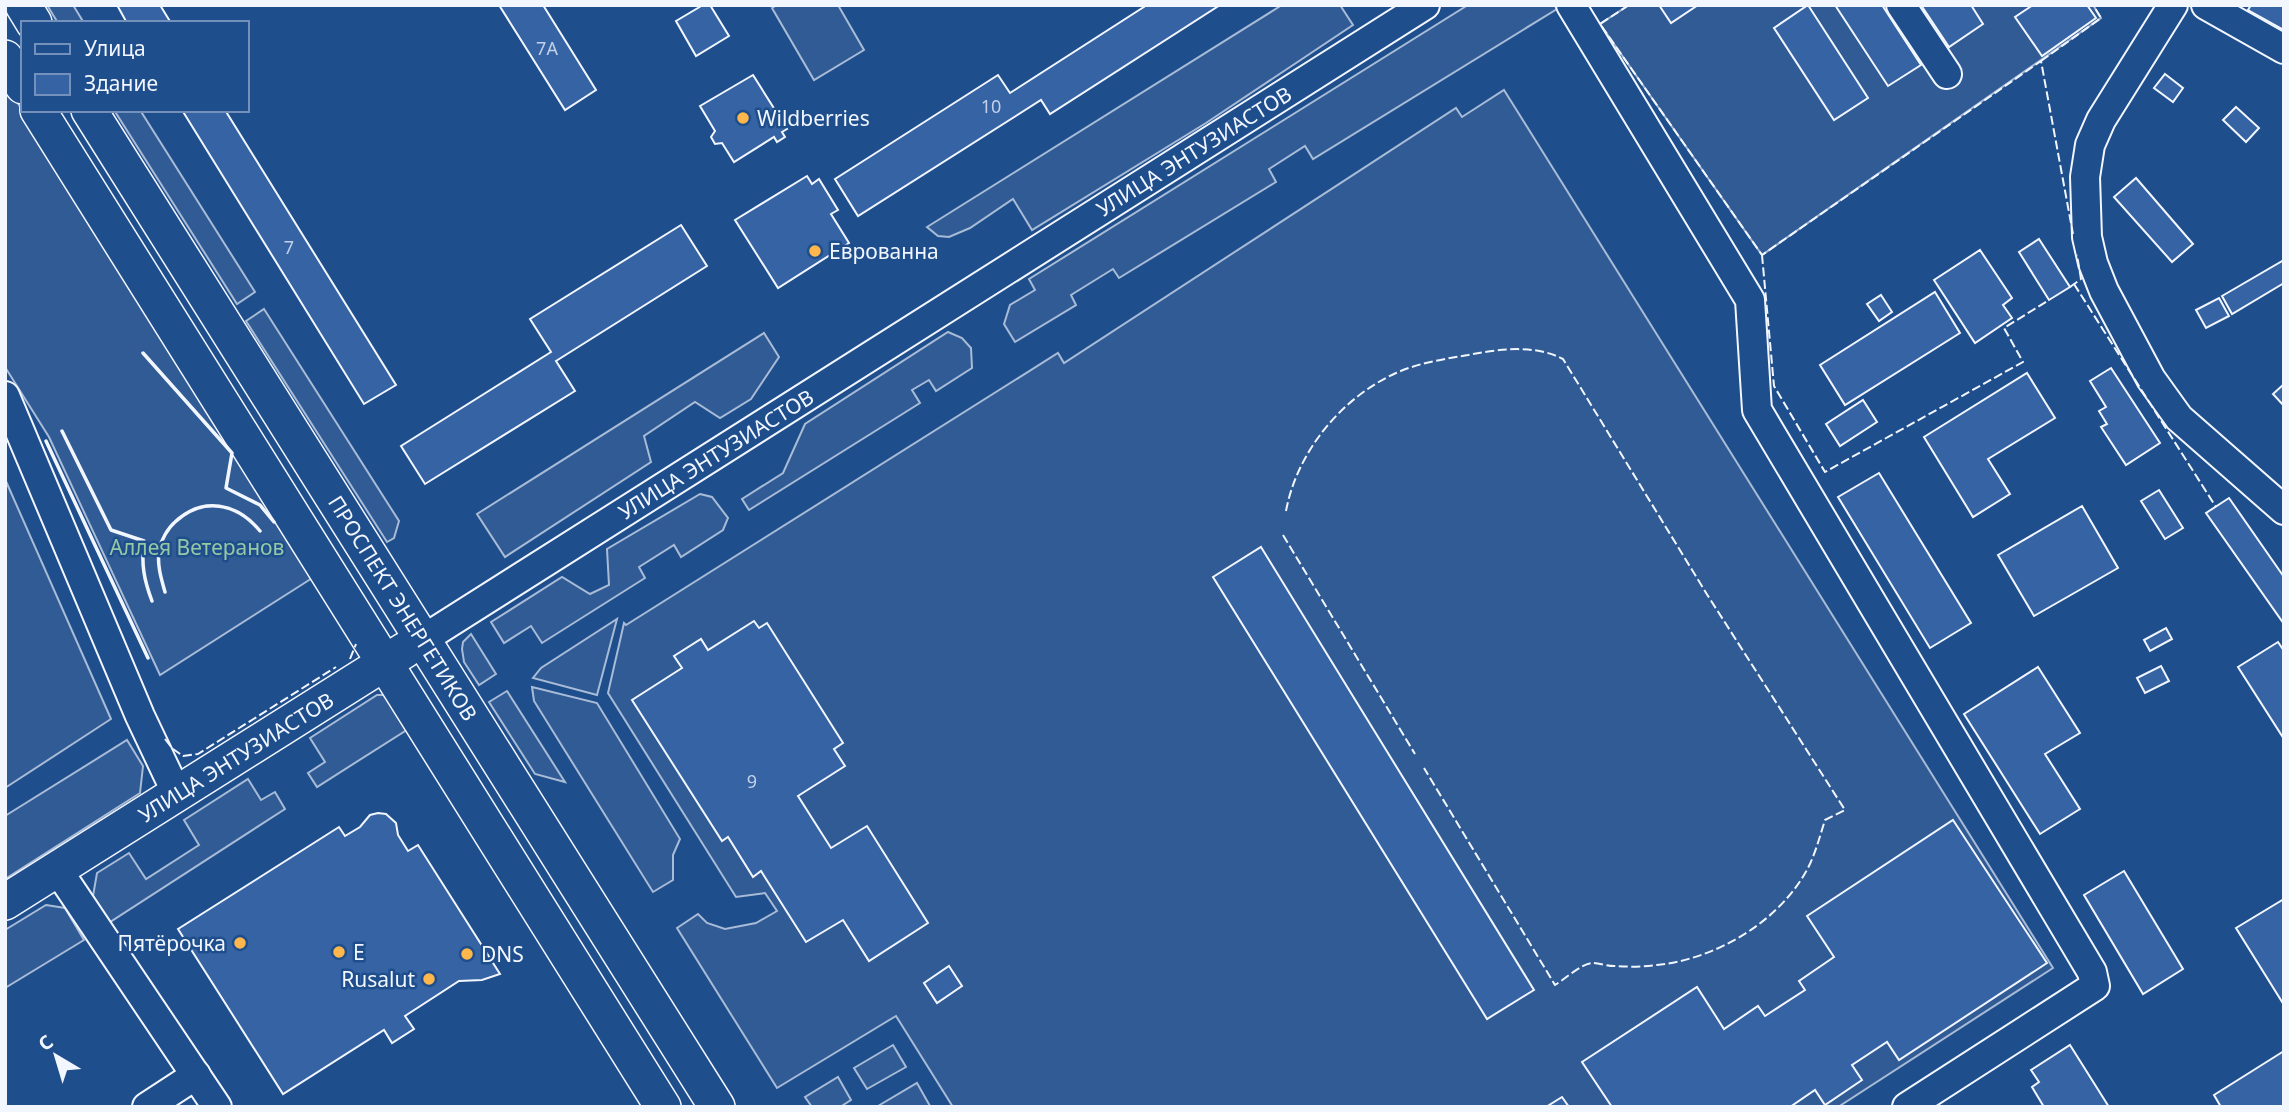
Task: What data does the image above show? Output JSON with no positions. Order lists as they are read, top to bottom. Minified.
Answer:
{"streets":{"main road":["УЛИЦА ЭНТУЗИАСТОВ","ПРОСПЕКТ ЭНЕРГЕТИКОВ"]},"crossings":[["УЛИЦА ЭНТУЗИАСТОВ","ПРОСПЕКТ ЭНЕРГЕТИКОВ"]],"parks":["Аллея Ветеранов"],"places":["Wildberries","Еврованна","Пятёрочка","Е","DNS","Rusalut"],"house_numbers":["7А","10","7","9"],"legend":["Улица","Здание"],"north":"top left"}
